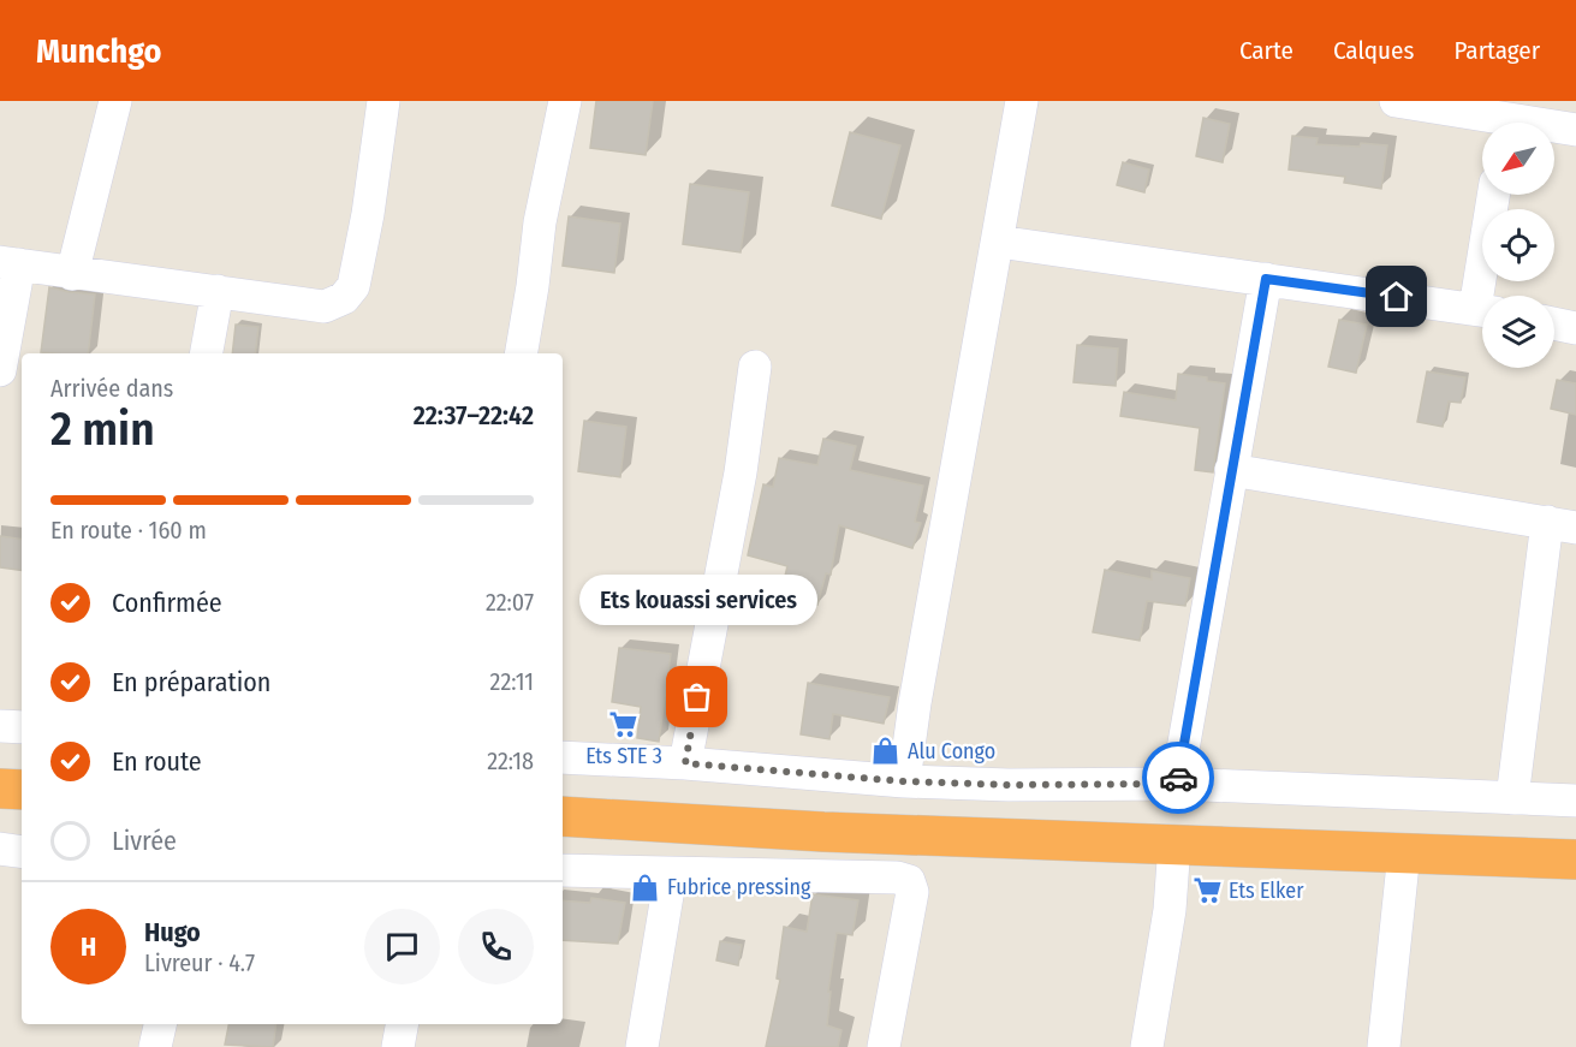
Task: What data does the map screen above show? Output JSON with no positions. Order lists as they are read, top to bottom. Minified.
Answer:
{"places":{"other":["Ets kouassi services"],"supermarket":["Ets STE 3","Ets Elker"],"shop":["Alu Congo","Fubrice pressing"]},"north":"bottom left","page":{"header":"Munchgo","nav":["Carte","Calques","Partager"],"heading":["2 min","Arrivée dans","22:37–22:42"],"panel":["Hugo","Livreur · 4.7"],"bar":"En route · 160 m","list":[["Confirmée","22:07"],["En préparation","22:11"],["En route","22:18"],"Livrée"],"bubble":"Ets kouassi services","round":"H"}}
